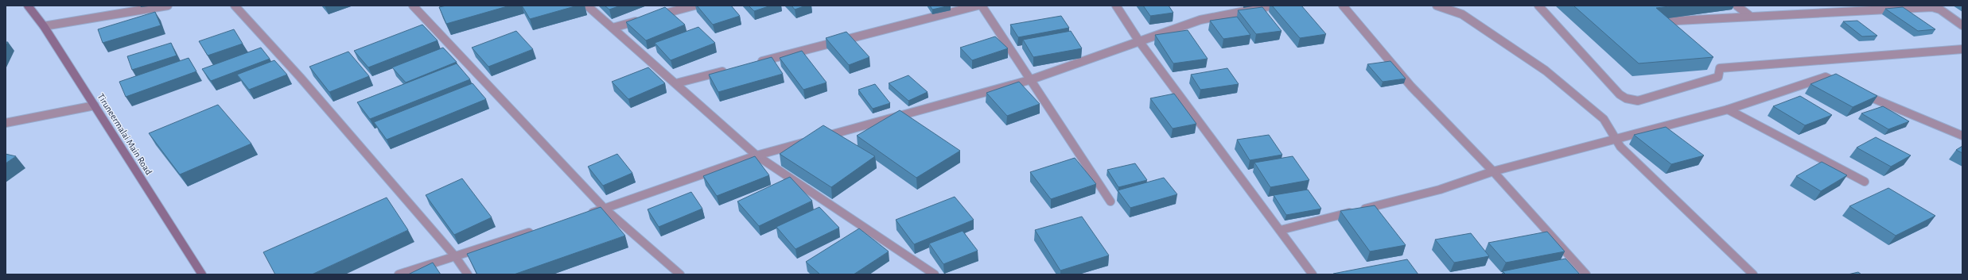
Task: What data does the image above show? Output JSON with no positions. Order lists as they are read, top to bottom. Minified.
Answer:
{"streets":{"main road":["Tiruneermalai Main Road"]}}
